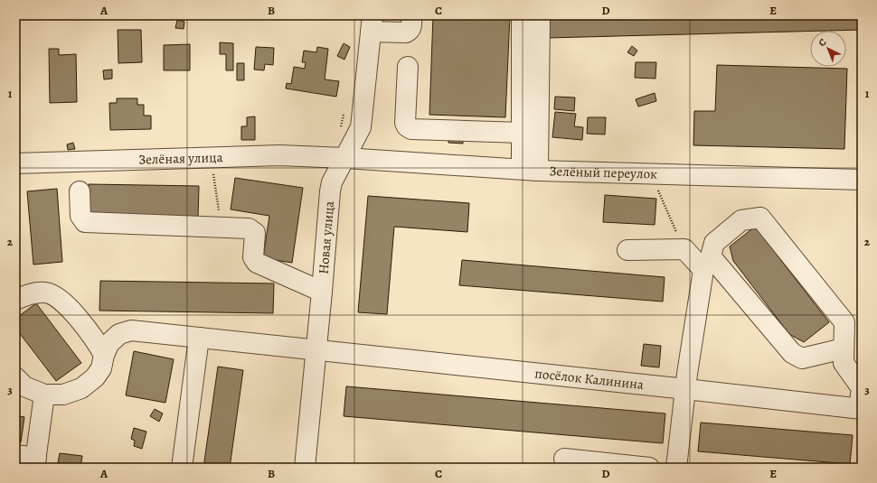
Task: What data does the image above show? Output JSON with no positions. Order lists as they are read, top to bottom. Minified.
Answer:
{"streets":{"street":["Зелёная улица","Зелёный переулок","Новая улица","посёлок Калинина"]},"crossings":[["Зелёная улица","Зелёный переулок"],["Зелёная улица","Новая улица"],["Зелёный переулок","Новая улица"],["Новая улица","посёлок Калинина"]],"north":"top left","grid":{"columns":["A","B","C","D","E"],"rows":["1","2","3"]}}
